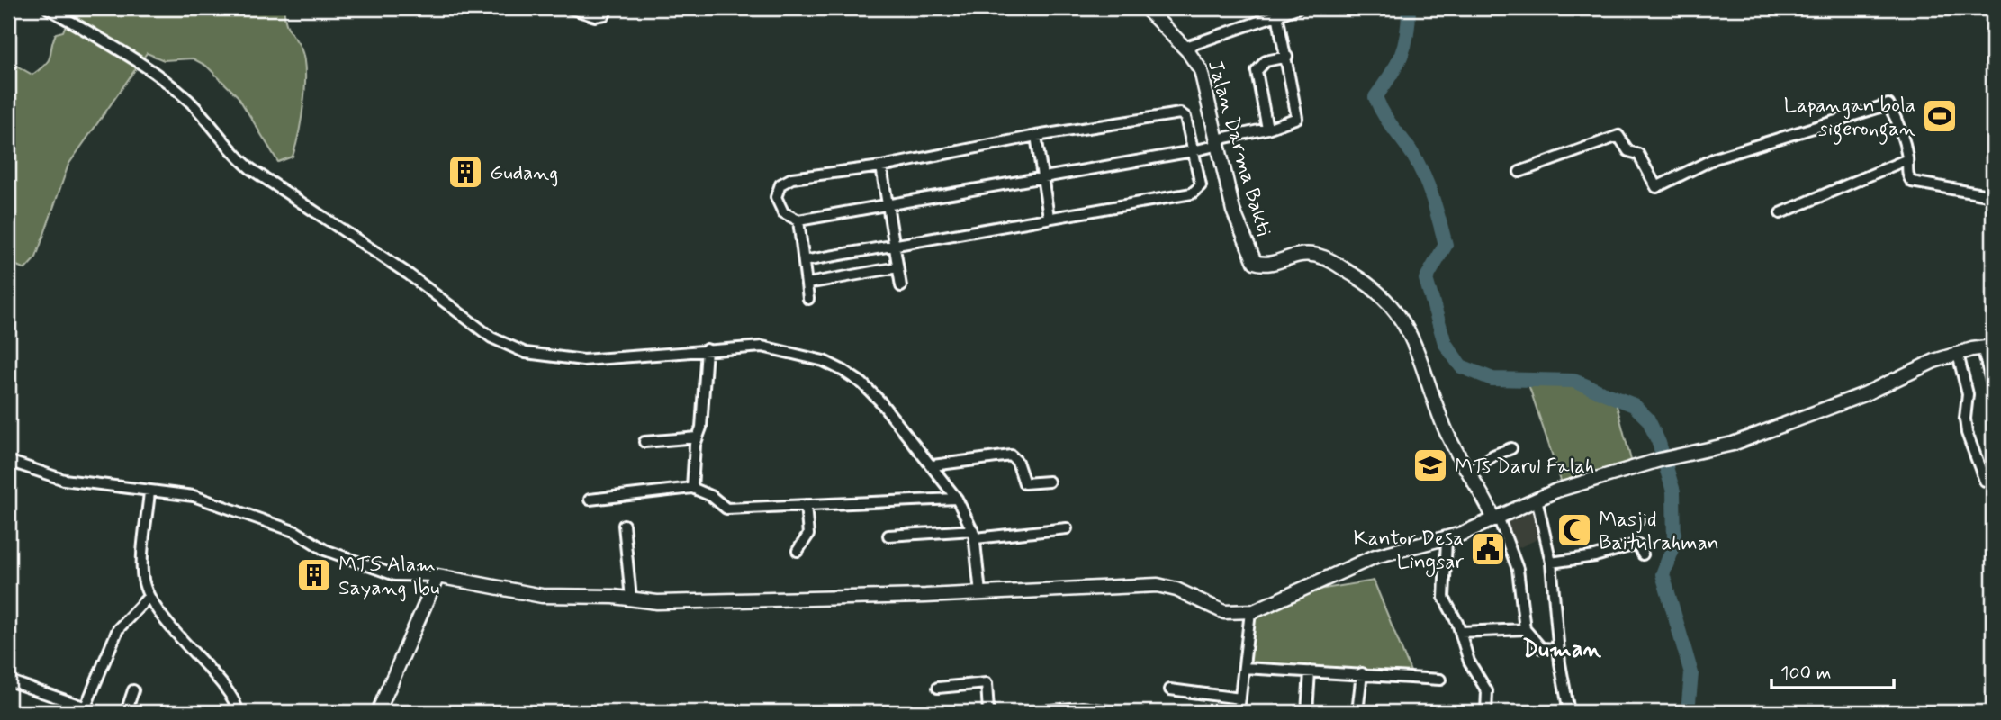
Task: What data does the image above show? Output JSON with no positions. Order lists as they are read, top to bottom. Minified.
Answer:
{"streets":{"street":["Jalan Darma Bakti"]},"districts":["Duman"],"places":{"sports":["Lapangan bola sigerongan"],"building":["Gudang","MTS Alam Sayang Ibu"],"school or university":["MTs Darul Falah"],"mosque":["Masjid Baitulrahman"],"public building":["Kantor Desa Lingsar"]},"scale_bar":"100 m"}
